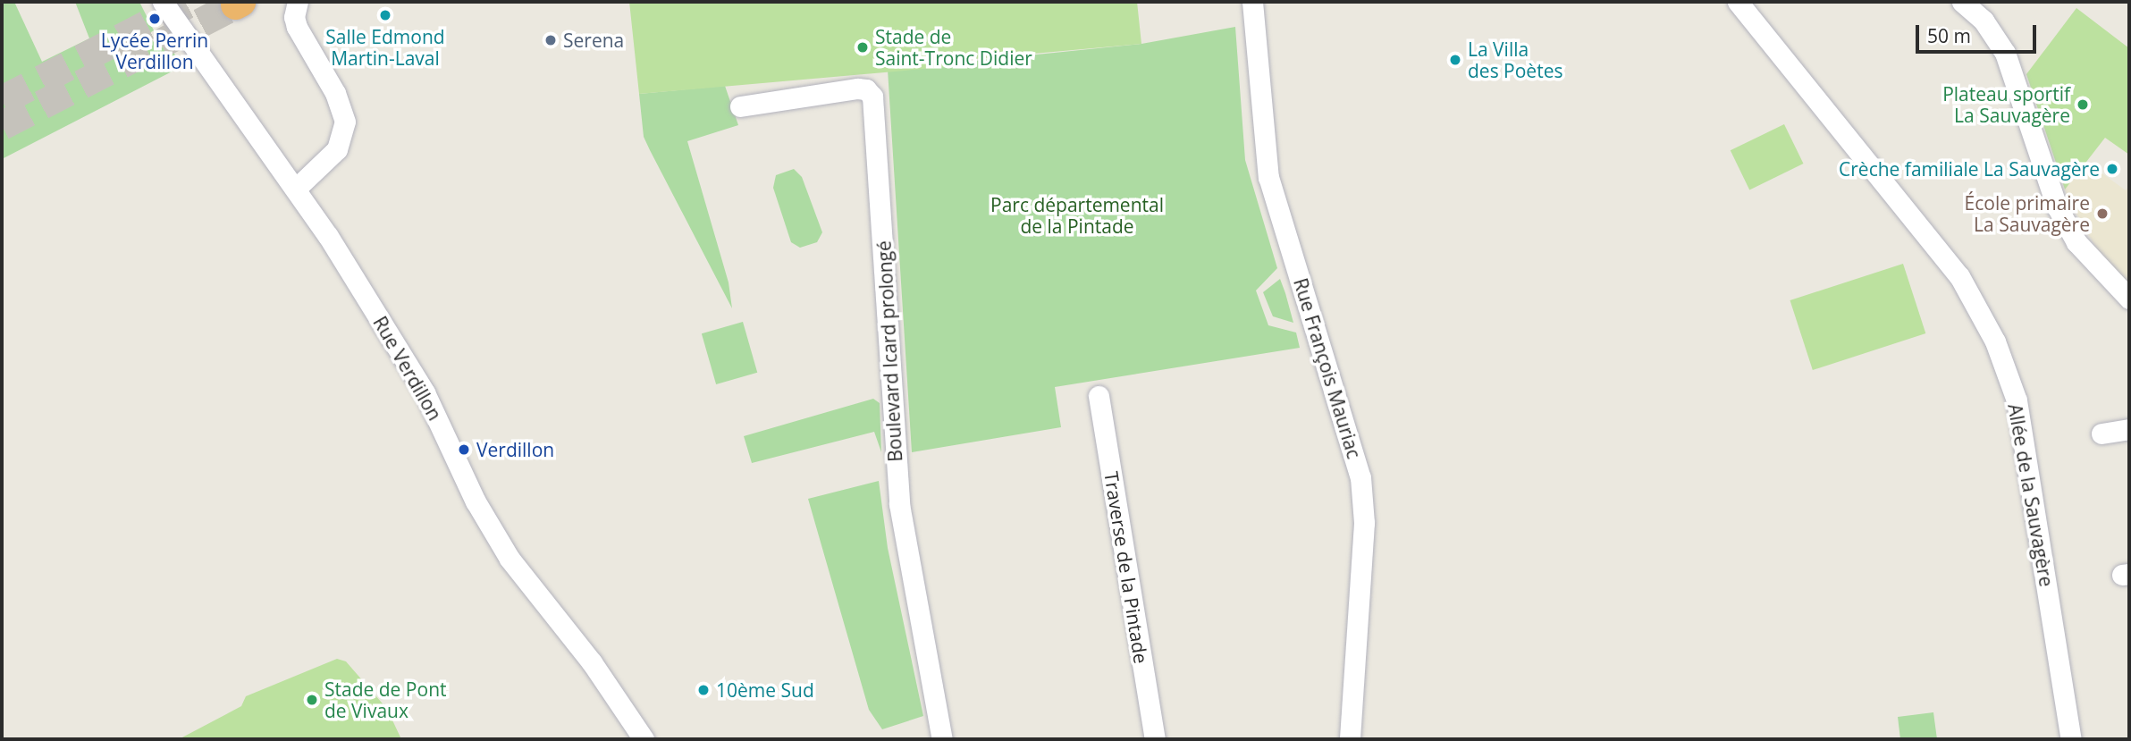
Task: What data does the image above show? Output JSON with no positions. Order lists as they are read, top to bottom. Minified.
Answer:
{"streets":{"street":["Boulevard Icard prolongé","Rue Verdillon","Rue François Mauriac","Allée de la Sauvagère","Traverse de la Pintade"]},"parks":["Parc départemental de la Pintade"],"places":["Salle Edmond Martin-Laval","Lycée Perrin Verdillon","Serena","Stade de Saint-Tronc Didier","La Villa des Poètes","Plateau sportif La Sauvagère","Crèche familiale La Sauvagère","École primaire La Sauvagère","Verdillon","10ème Sud","Stade de Pont de Vivaux"],"scale_bar":"50 m"}
